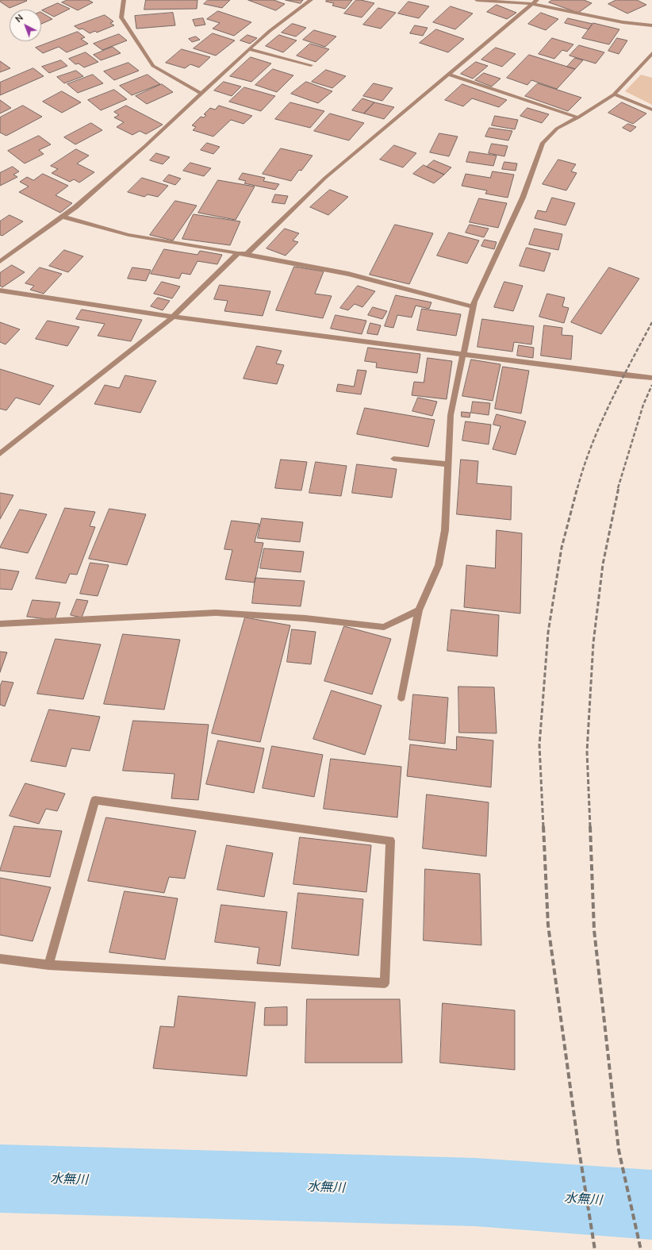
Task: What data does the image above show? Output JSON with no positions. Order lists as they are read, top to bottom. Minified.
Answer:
{"water":["水無川"],"north":"top left"}
